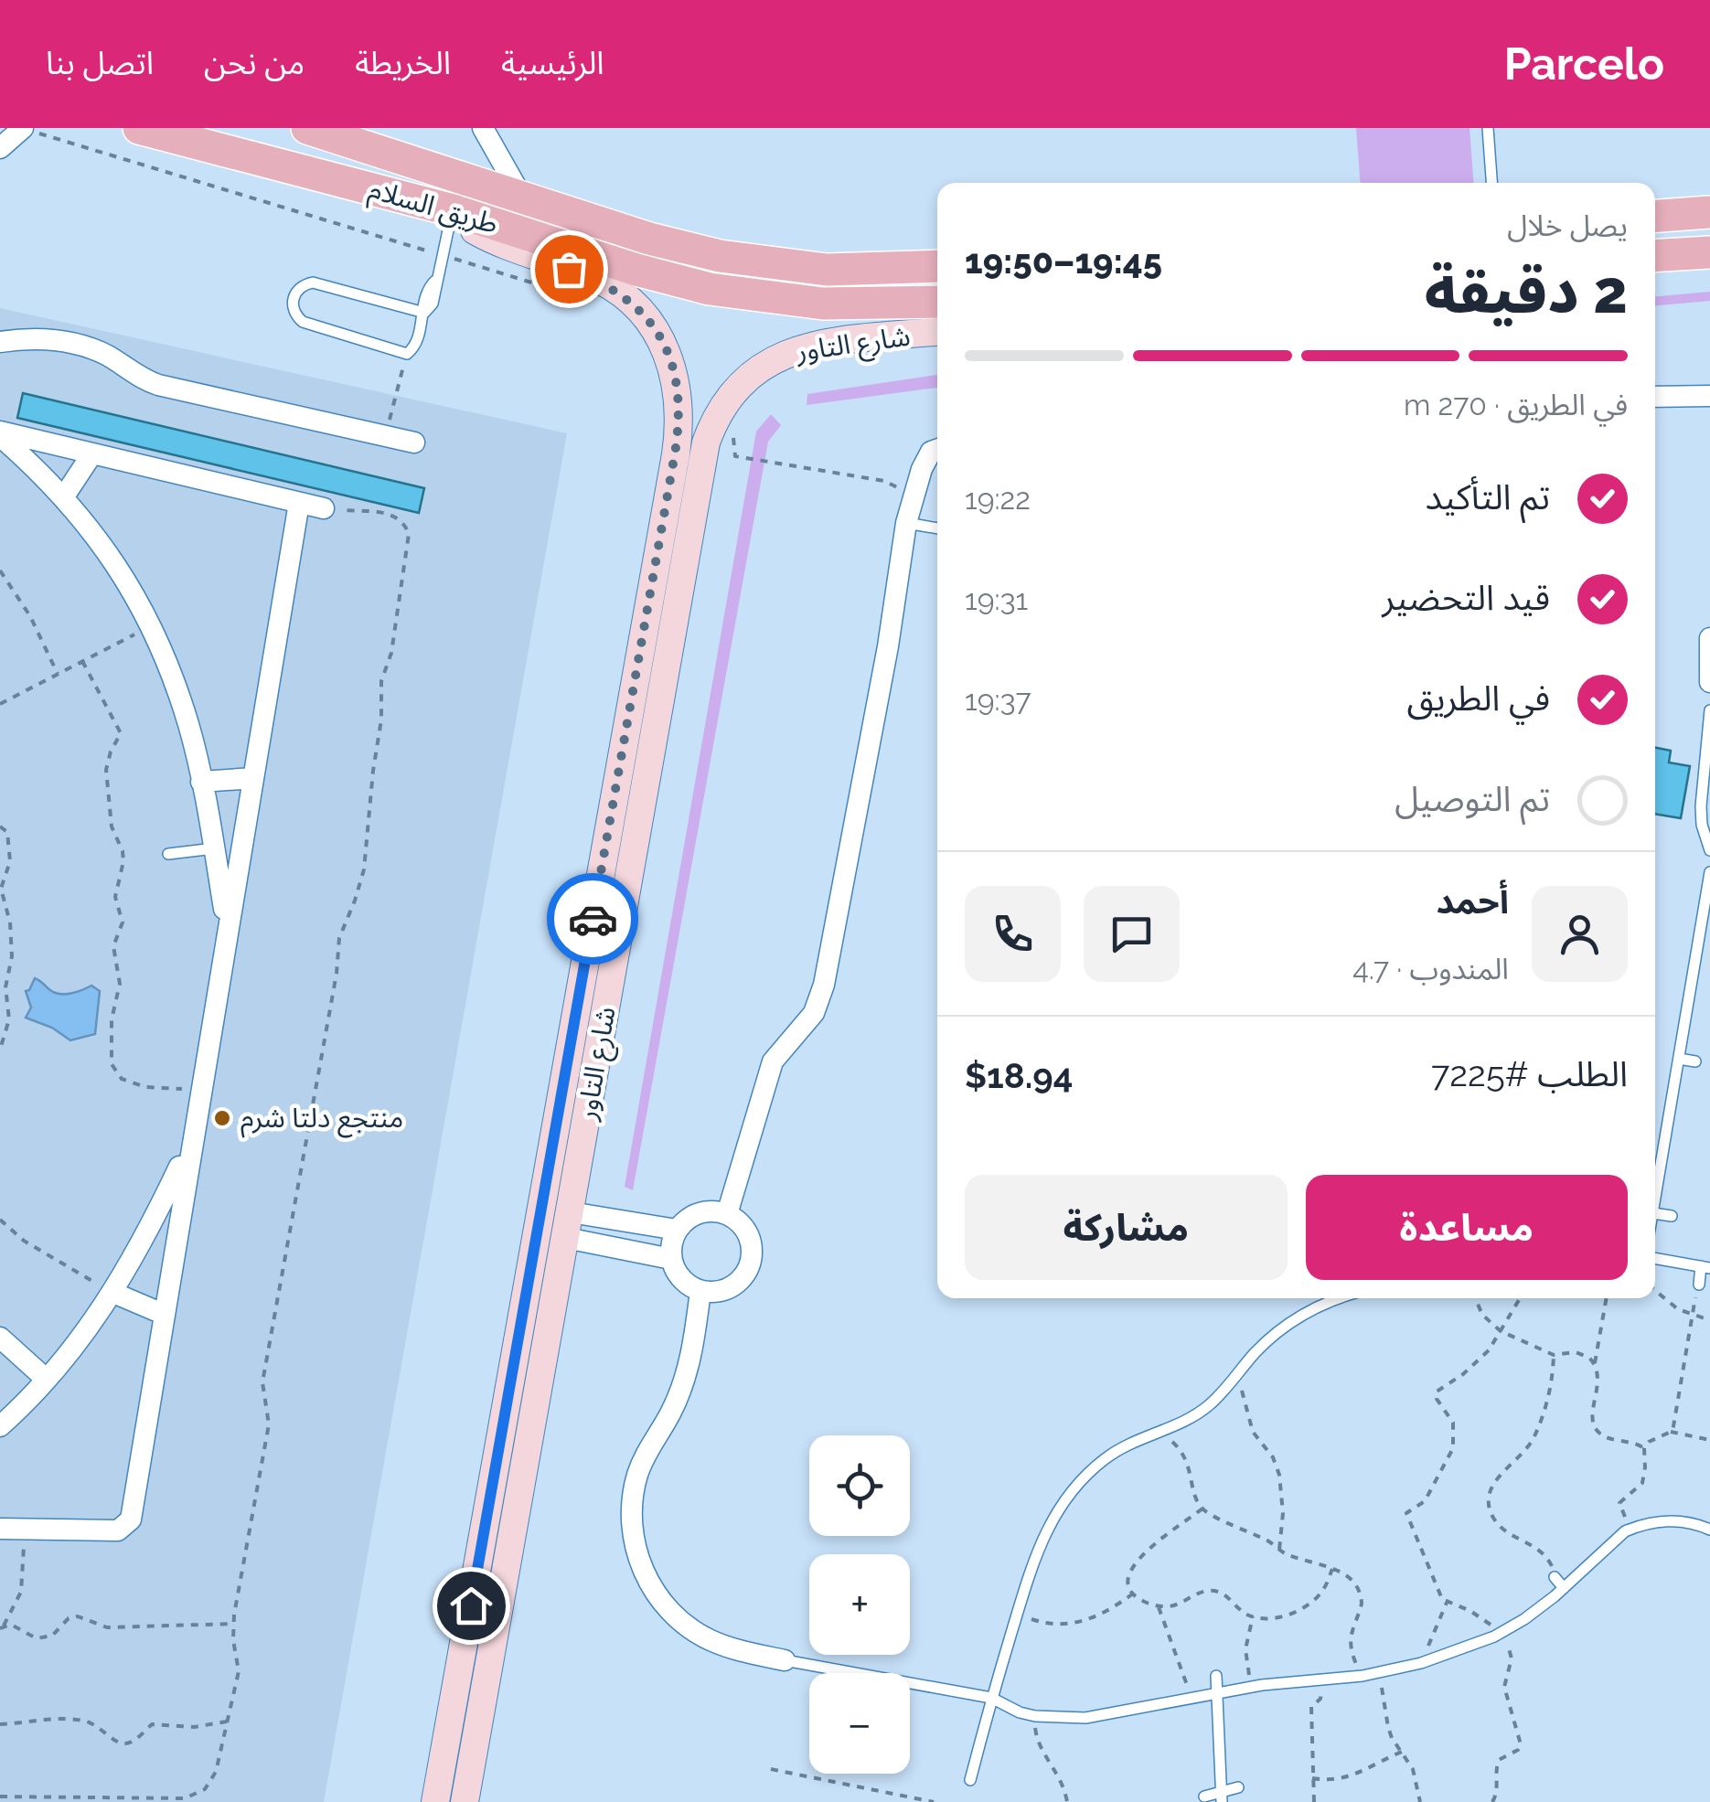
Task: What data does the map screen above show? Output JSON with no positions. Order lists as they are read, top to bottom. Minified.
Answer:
{"streets":{"main road":["طريق السلام","شارع التاور"]},"crossings":[["طريق السلام","شارع التاور"]],"places":["منتجع دلتا شرم"],"page":{"header":"Parcelo","nav":["الرئيسية","الخريطة","من نحن","اتصل بنا"],"heading":["2 دقيقة","يصل خلال","19:45–19:50"],"panel":["أحمد","المندوب · 4.7","الطلب #7225","$18.94"],"bar":"في الطريق · 270 m","list":[["تم التأكيد","19:22"],["قيد التحضير","19:31"],["في الطريق","19:37"],"تم التوصيل"],"buttons":["مساعدة","مشاركة"],"map_buttons":["+","−"]}}
